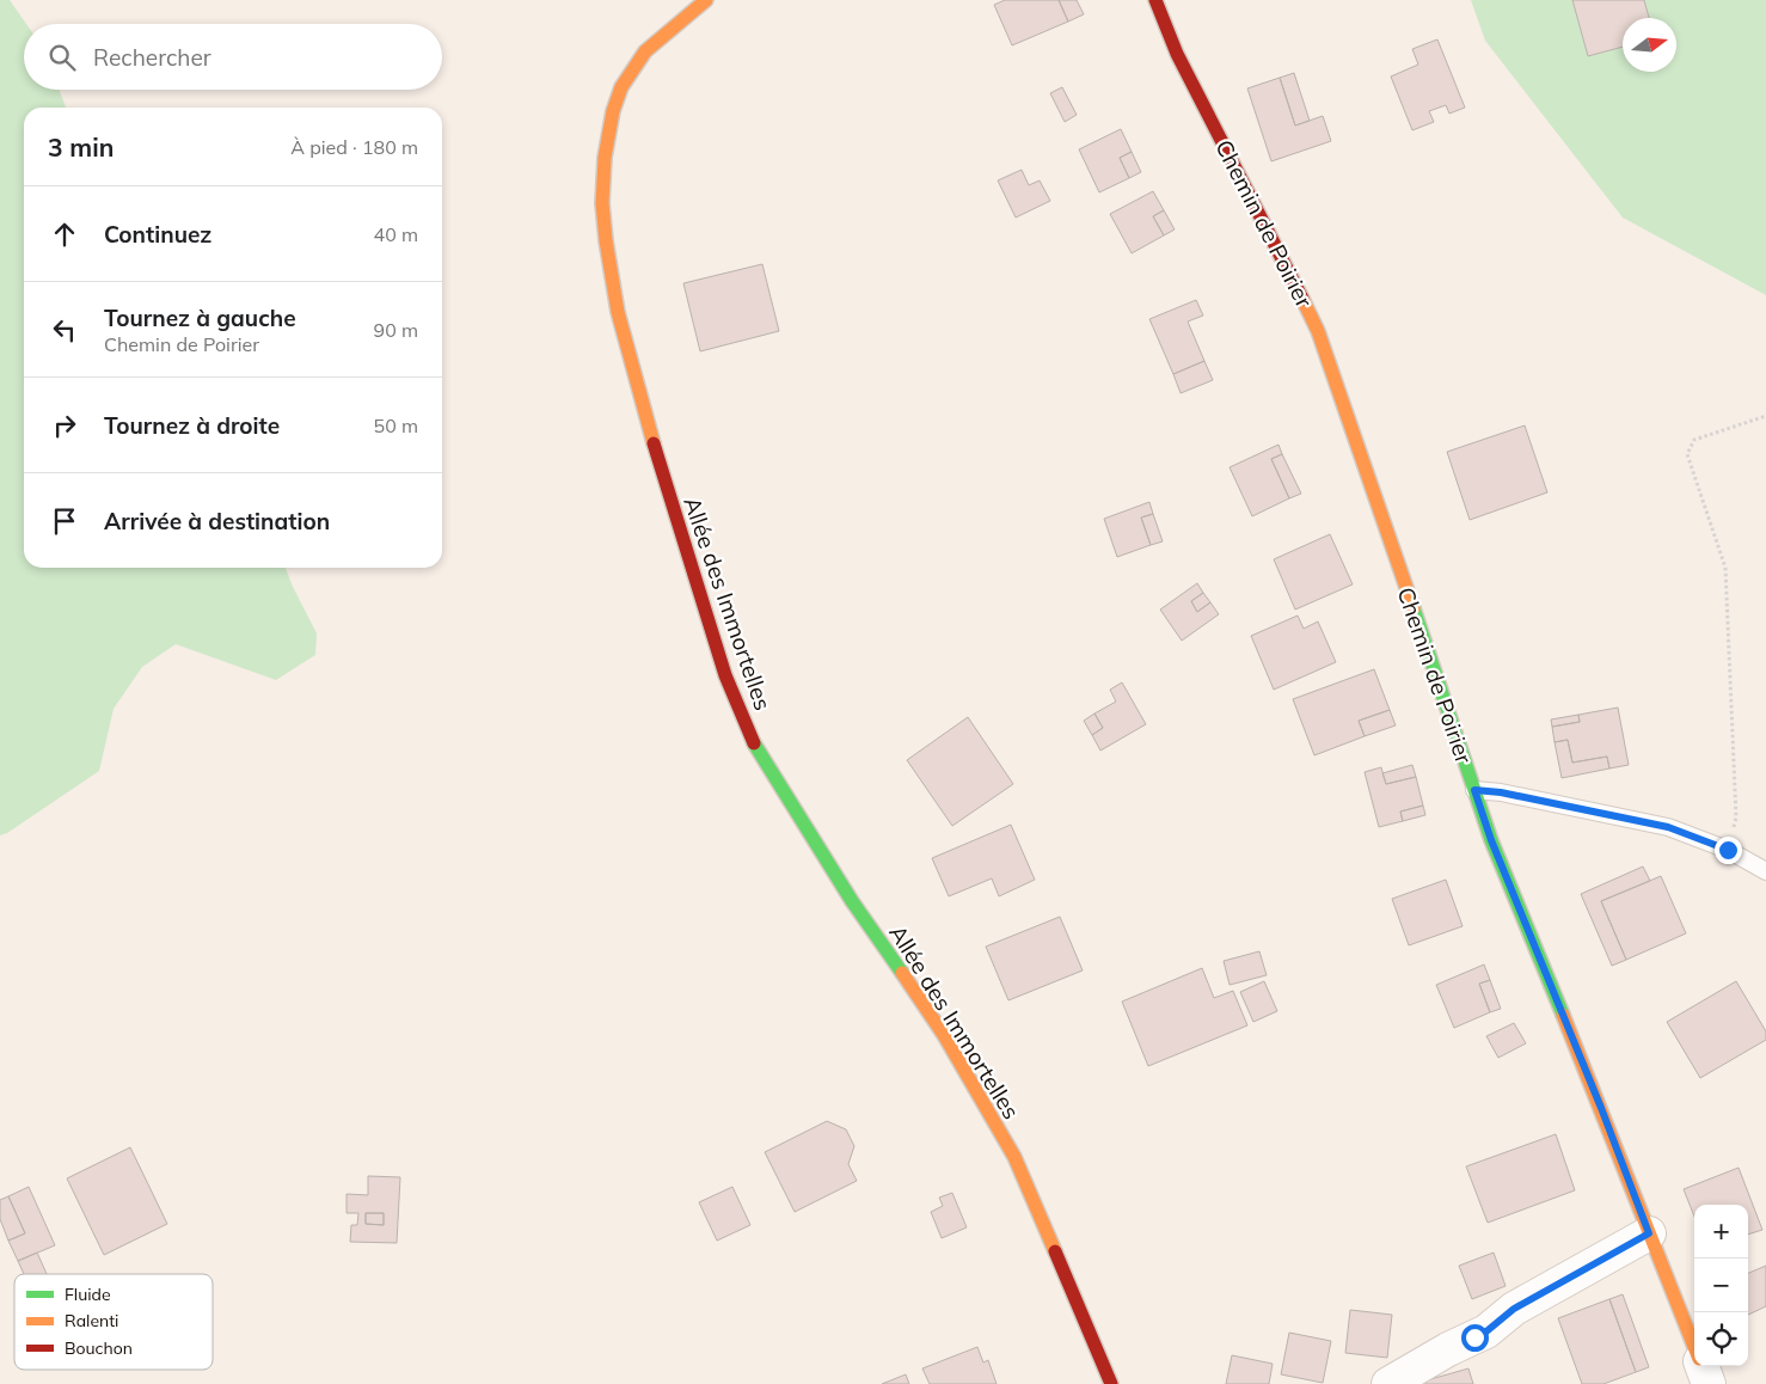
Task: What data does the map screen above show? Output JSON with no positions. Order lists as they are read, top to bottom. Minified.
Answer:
{"streets":{"street":["Chemin de Poirier","Allée des Immortelles"]},"legend":["Fluide","Ralenti","Bouchon"],"north":"right","page":{"search":"Rechercher","heading":["3 min","À pied · 180 m"],"list":[["Continuez","40 m"],["Tournez à gauche","Chemin de Poirier","90 m"],["Tournez à droite","50 m"],"Arrivée à destination"],"map_buttons":["+","−"]}}
